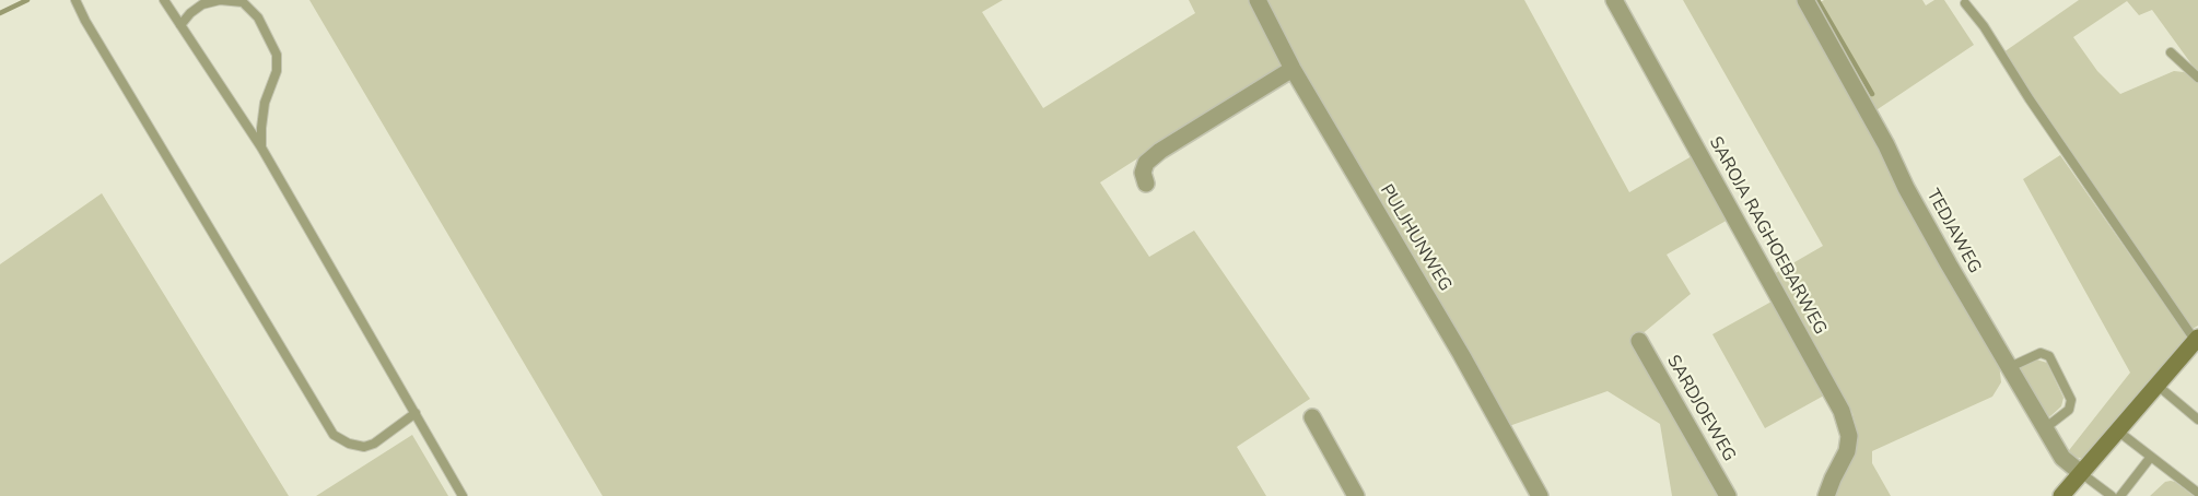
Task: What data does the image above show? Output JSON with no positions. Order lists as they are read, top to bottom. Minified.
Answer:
{"streets":{"street":["TEDJAWEG","SAROJA RAGHOEBARWEG","PULJHUNWEG","SARDJOEWEG"]}}
